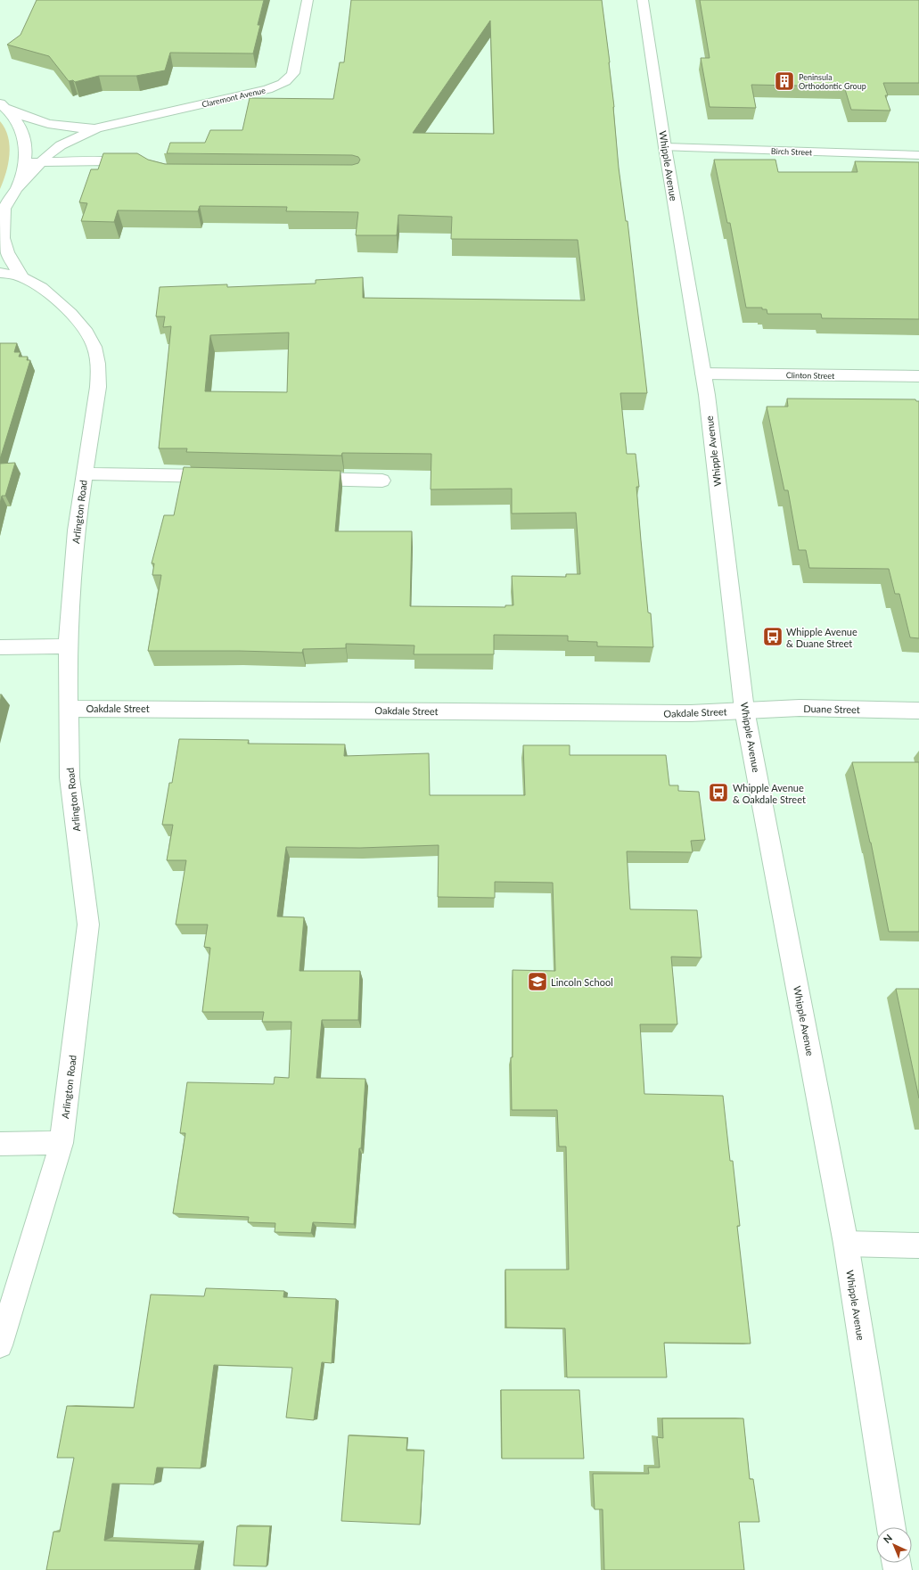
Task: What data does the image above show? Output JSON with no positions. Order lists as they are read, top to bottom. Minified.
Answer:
{"streets":{"street":["Claremont Avenue","Birch Street","Whipple Avenue","Clinton Street","Arlington Road","Oakdale Street","Duane Street"]},"crossings":[["Birch Street","Whipple Avenue"],["Whipple Avenue","Clinton Street"],["Whipple Avenue","Oakdale Street"],["Whipple Avenue","Duane Street"],["Arlington Road","Oakdale Street"],["Oakdale Street","Duane Street"]],"places":{"building":["Peninsula Orthodontic Group"],"bus stop":["Whipple Avenue & Duane Street","Whipple Avenue & Oakdale Street"],"school or university":["Lincoln School"]},"north":"top left"}
